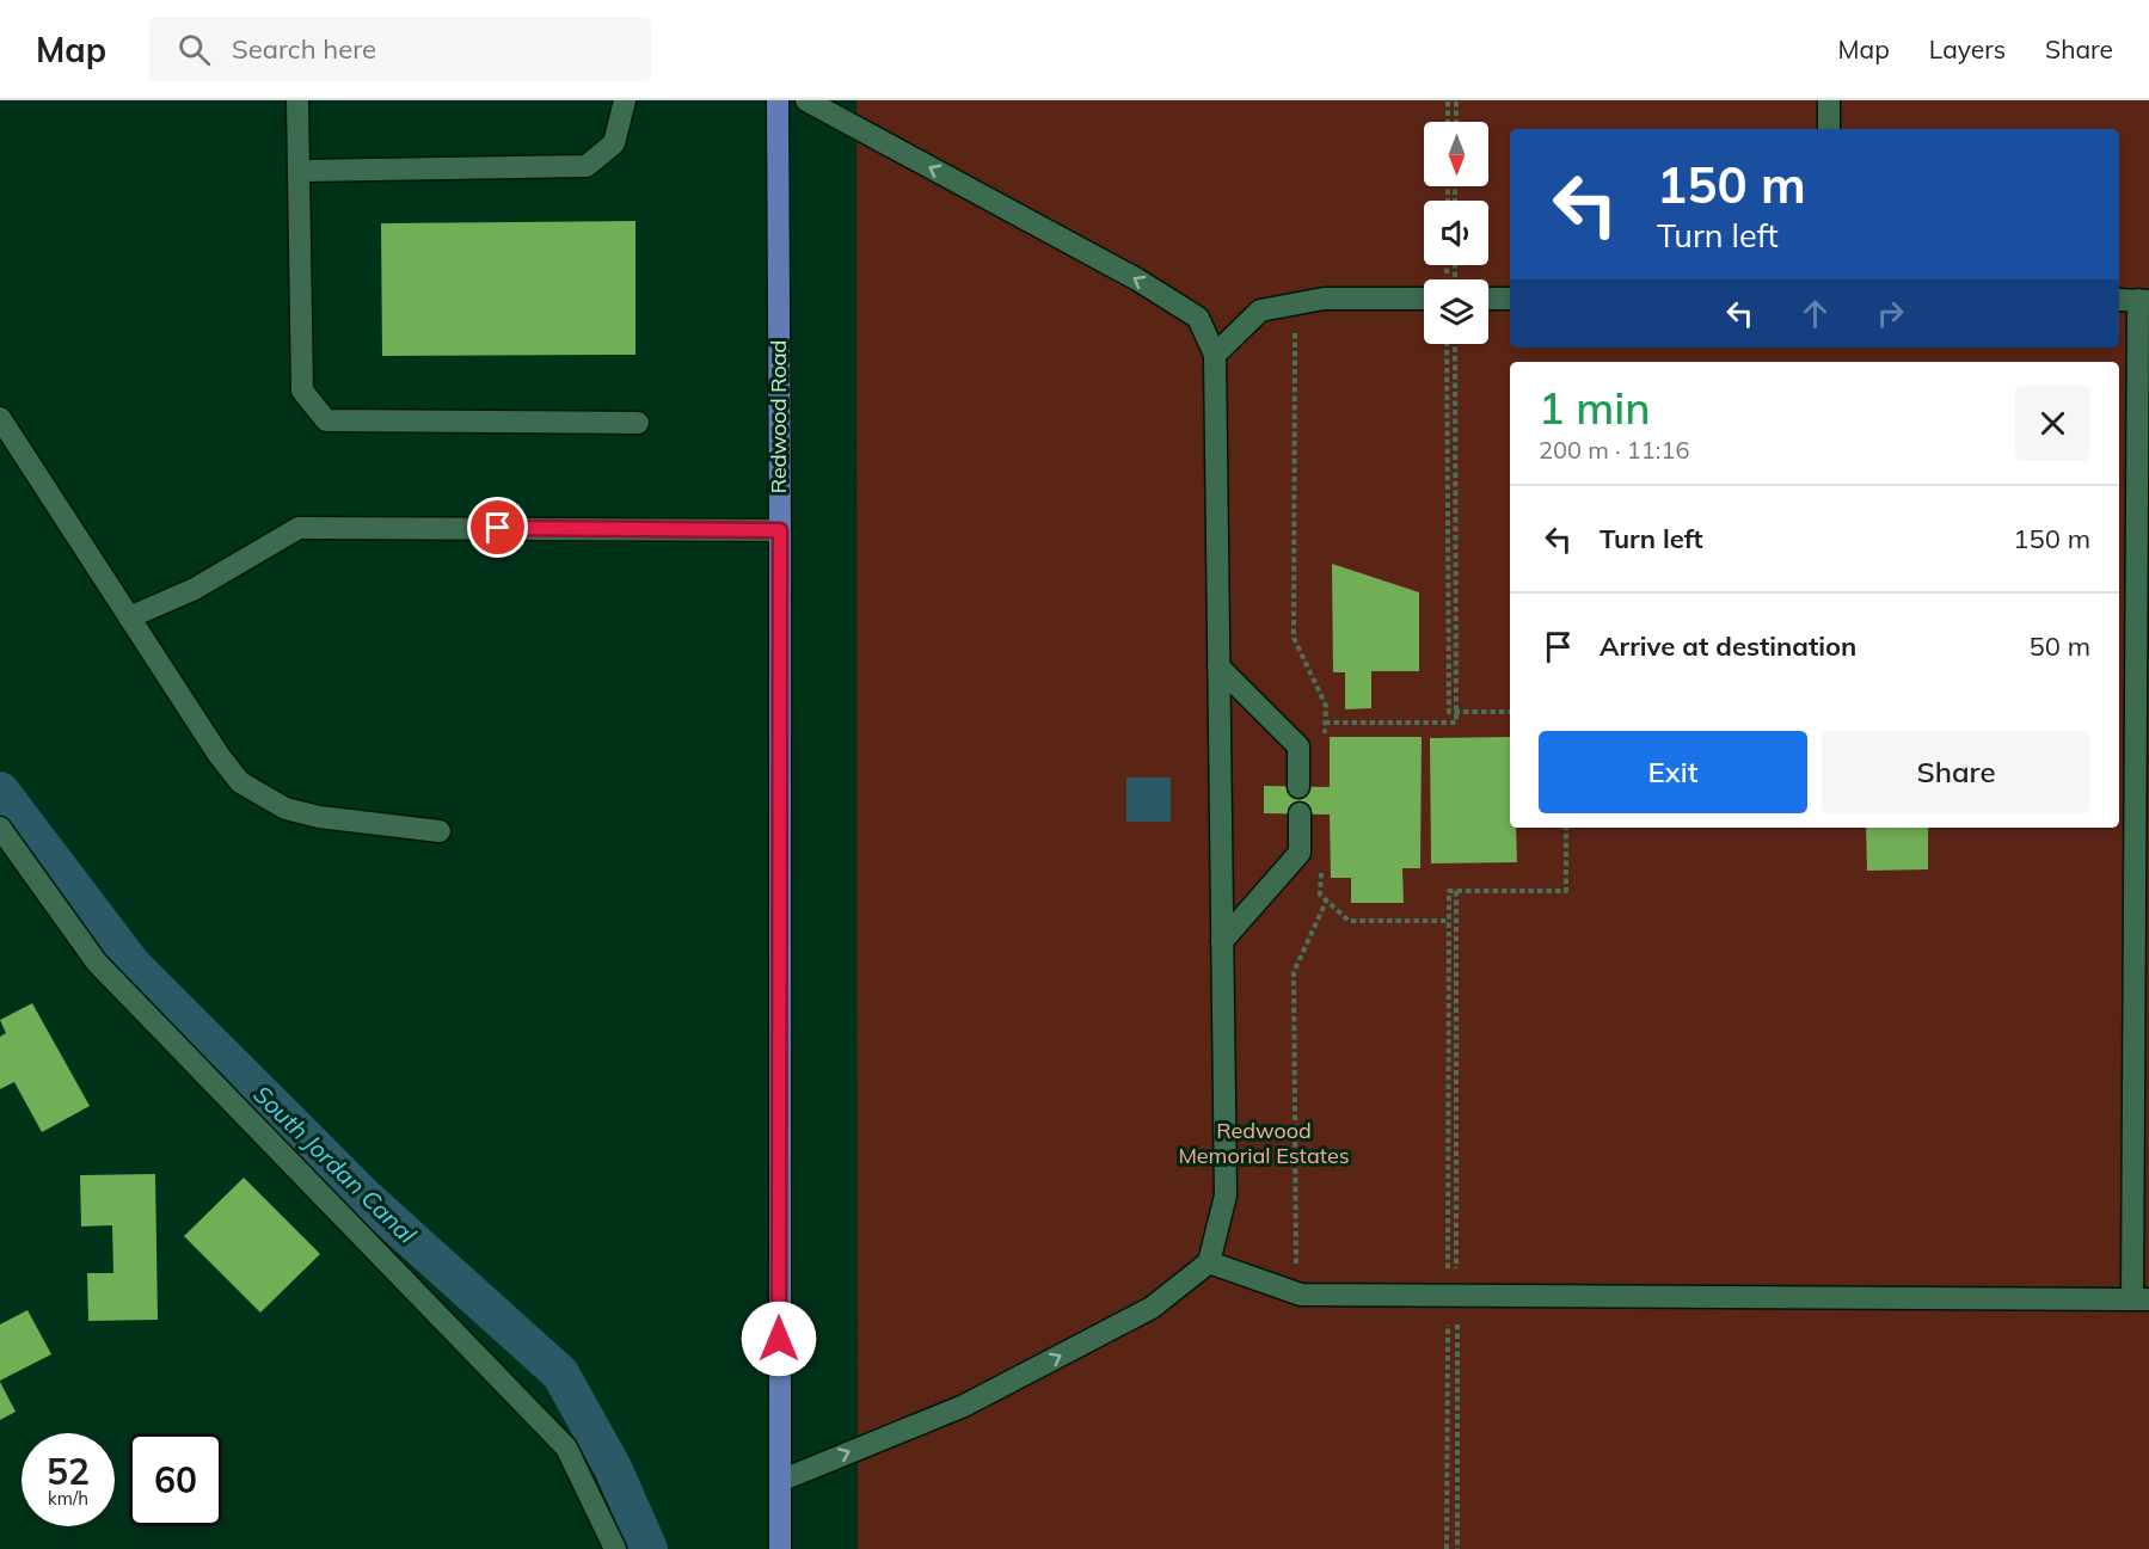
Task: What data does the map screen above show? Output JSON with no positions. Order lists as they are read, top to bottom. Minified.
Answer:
{"streets":{"main road":["Redwood Road"]},"water":["South Jordan Canal"],"parks":["Redwood Memorial Estates"],"north":"bottom","page":{"header":"Map","search":"Search here","nav":["Map","Layers","Share"],"turn":["150 m","Turn left"],"heading":["1 min","200 m · 11:16"],"list":[{"name":"Turn left","value":"150 m"},{"name":"Arrive at destination","value":"50 m"}],"buttons":["Exit","Share"],"speed":"52 km/h","limit":"60"}}
